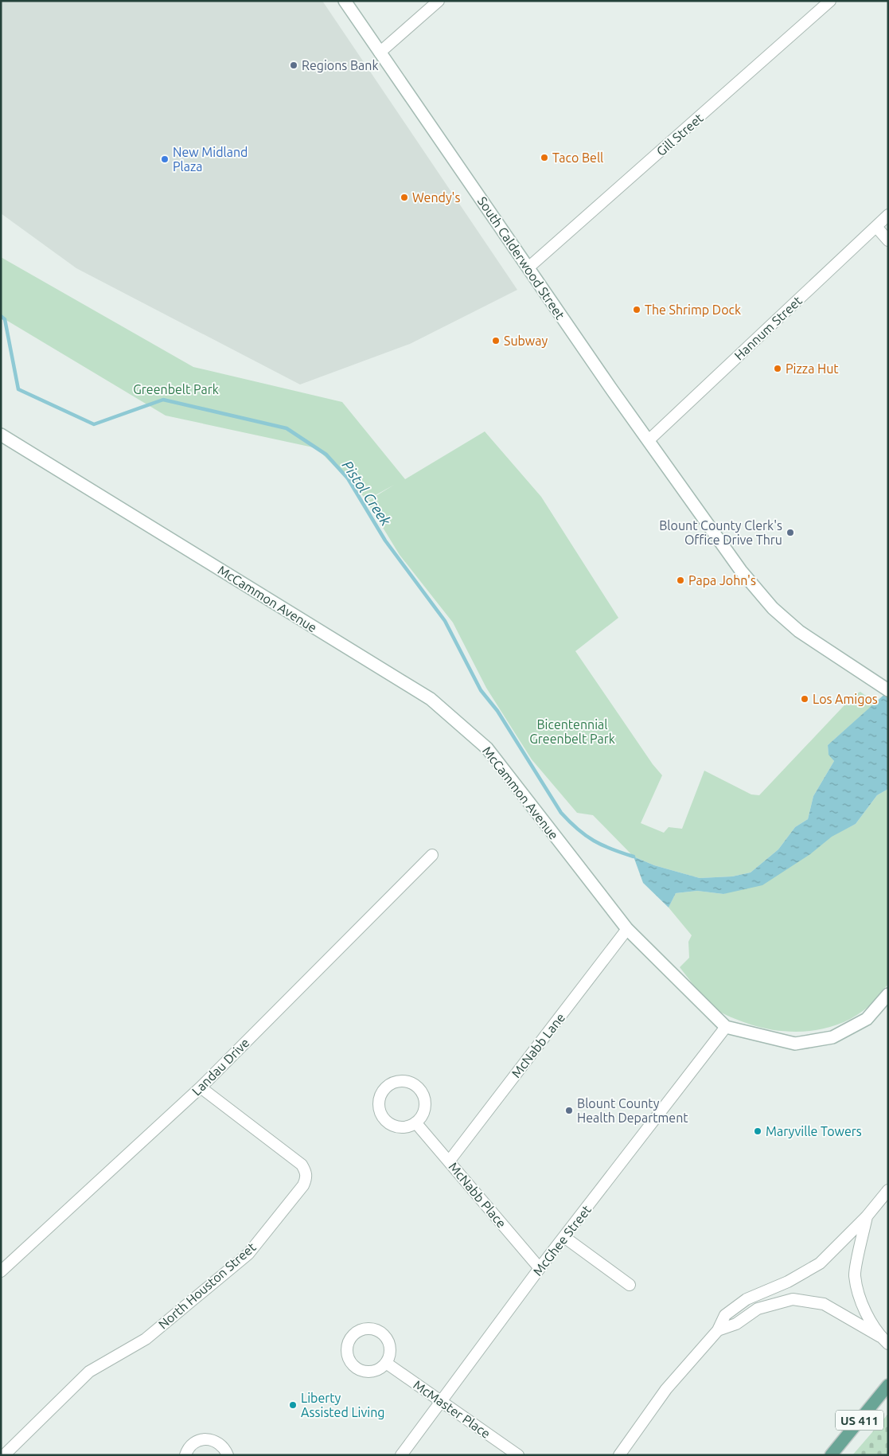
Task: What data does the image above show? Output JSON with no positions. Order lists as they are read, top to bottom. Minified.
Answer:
{"streets":{"main road":["US 411"],"street":["Gill Street","South Calderwood Street","Hannum Street","McCammon Avenue","McNabb Lane","Landau Drive","McNabb Place","McGhee Street","North Houston Street","McMaster Place"]},"crossings":[["Gill Street","South Calderwood Street"],["South Calderwood Street","Hannum Street"],["McCammon Avenue","McNabb Lane"],["McCammon Avenue","McGhee Street"],["McNabb Lane","McNabb Place"],["Landau Drive","North Houston Street"],["McNabb Place","McGhee Street"],["McGhee Street","McMaster Place"]],"water":["Pistol Creek"],"parks":["Greenbelt Park","Bicentennial Greenbelt Park"],"places":["Regions Bank","Taco Bell","New Midland Plaza","Wendy's","The Shrimp Dock","Subway","Pizza Hut","Blount County Clerk's Office Drive Thru","Papa John's","Los Amigos","Blount County Health Department","Maryville Towers","Liberty Assisted Living"]}
